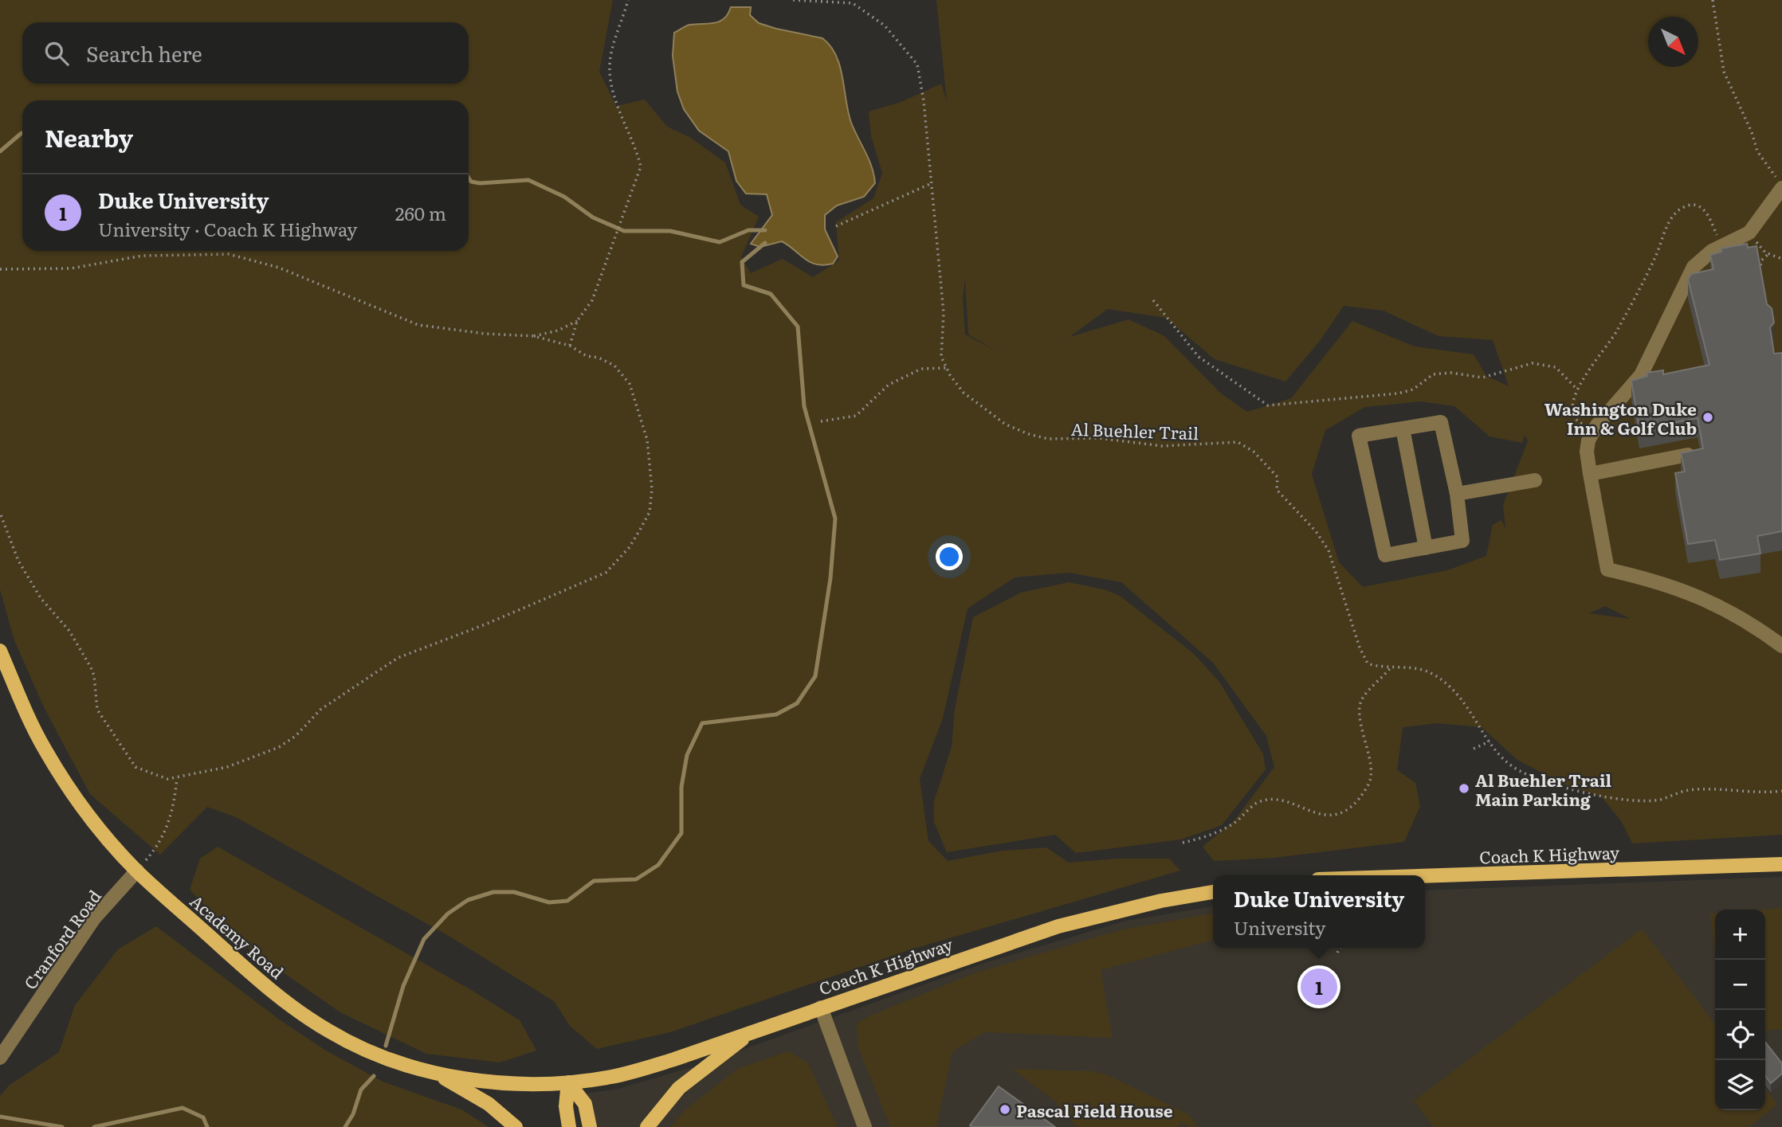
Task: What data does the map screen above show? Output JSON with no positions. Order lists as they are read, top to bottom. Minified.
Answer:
{"streets":{"main road":["Coach K Highway","Academy Road"],"street":["Cranford Road"],"path":["Al Buehler Trail"]},"crossings":[["Coach K Highway","Academy Road"],["Academy Road","Cranford Road"]],"places":["Washington Duke Inn & Golf Club","Al Buehler Trail Main Parking","Pascal Field House"],"north":"bottom right","page":{"search":"Search here","heading":"Nearby","list":[{"mark":"1","name":"Duke University","note":"University · Coach K Highway","value":"260 m"}],"popup":["Duke University","University"],"map_buttons":["+","−"],"pins":"1"}}
